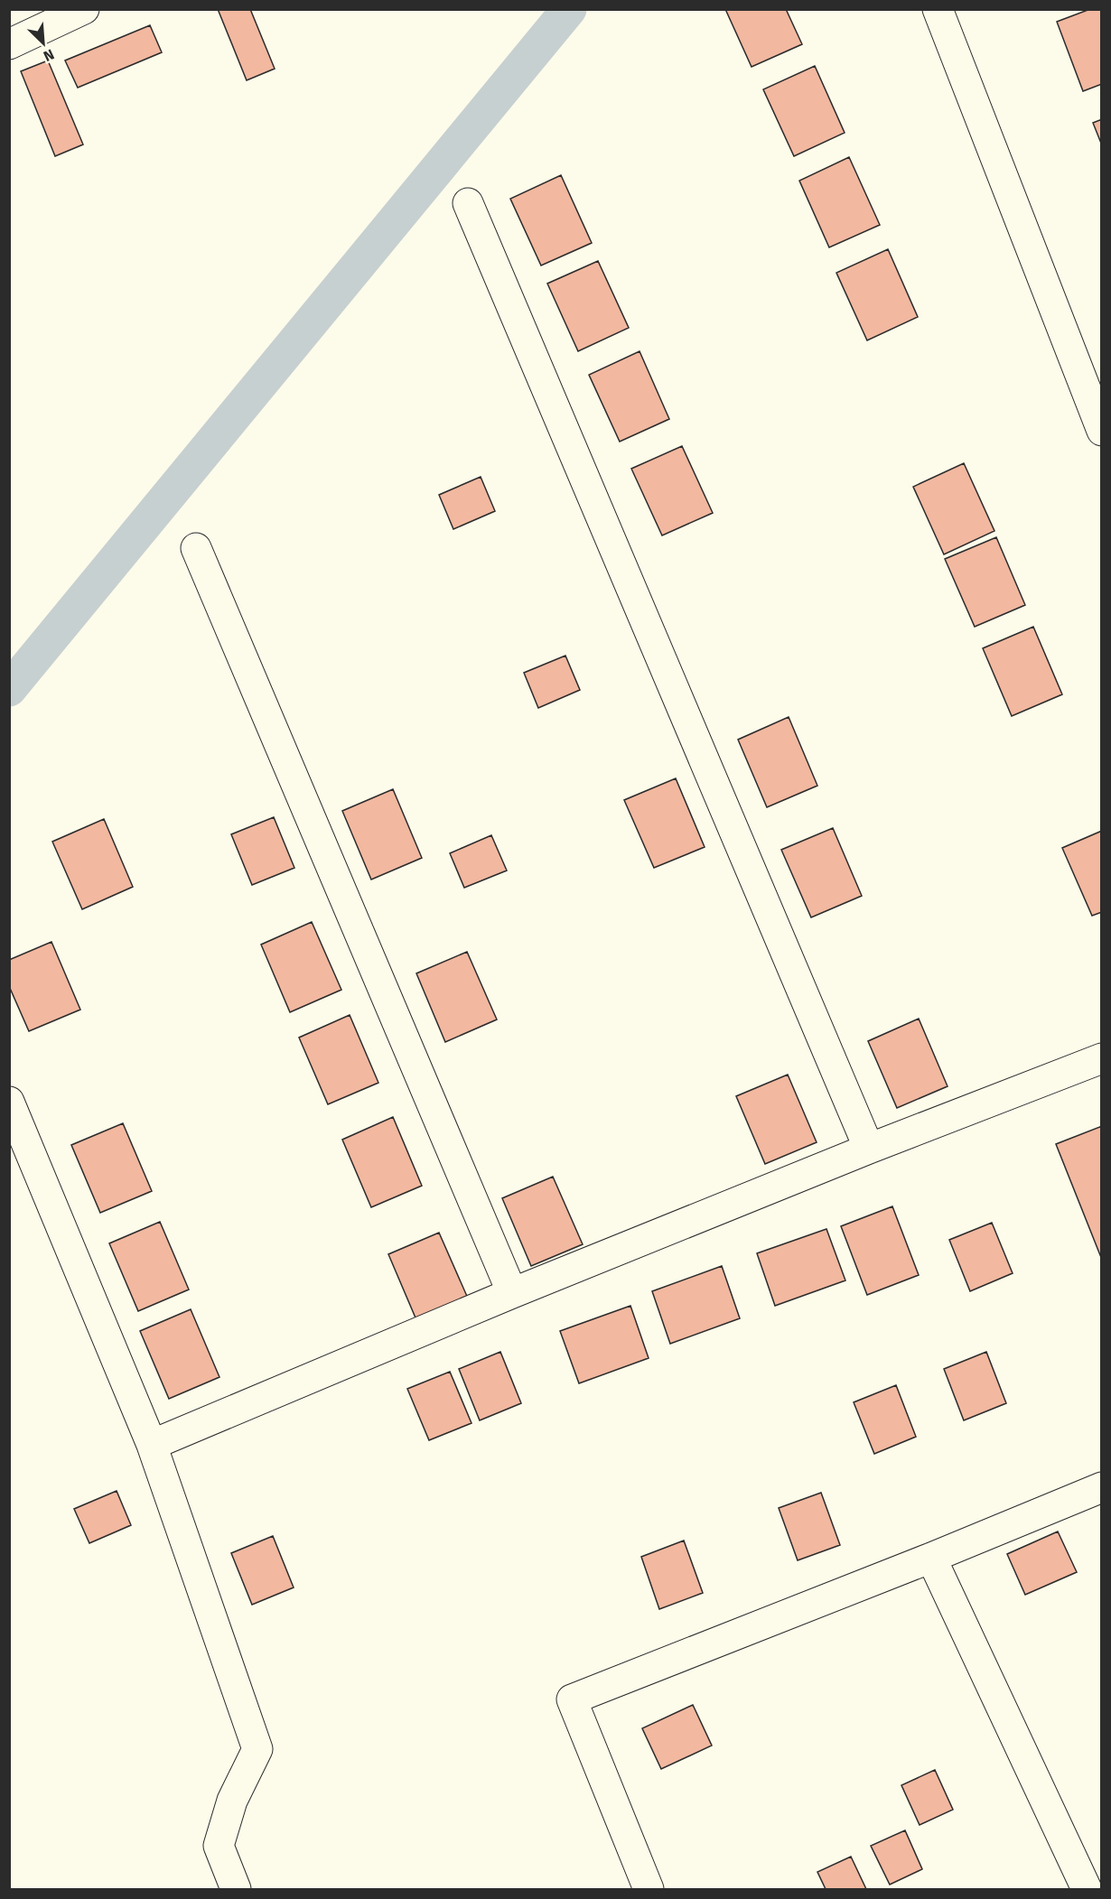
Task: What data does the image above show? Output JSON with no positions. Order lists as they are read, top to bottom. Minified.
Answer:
{"north":"bottom right"}
